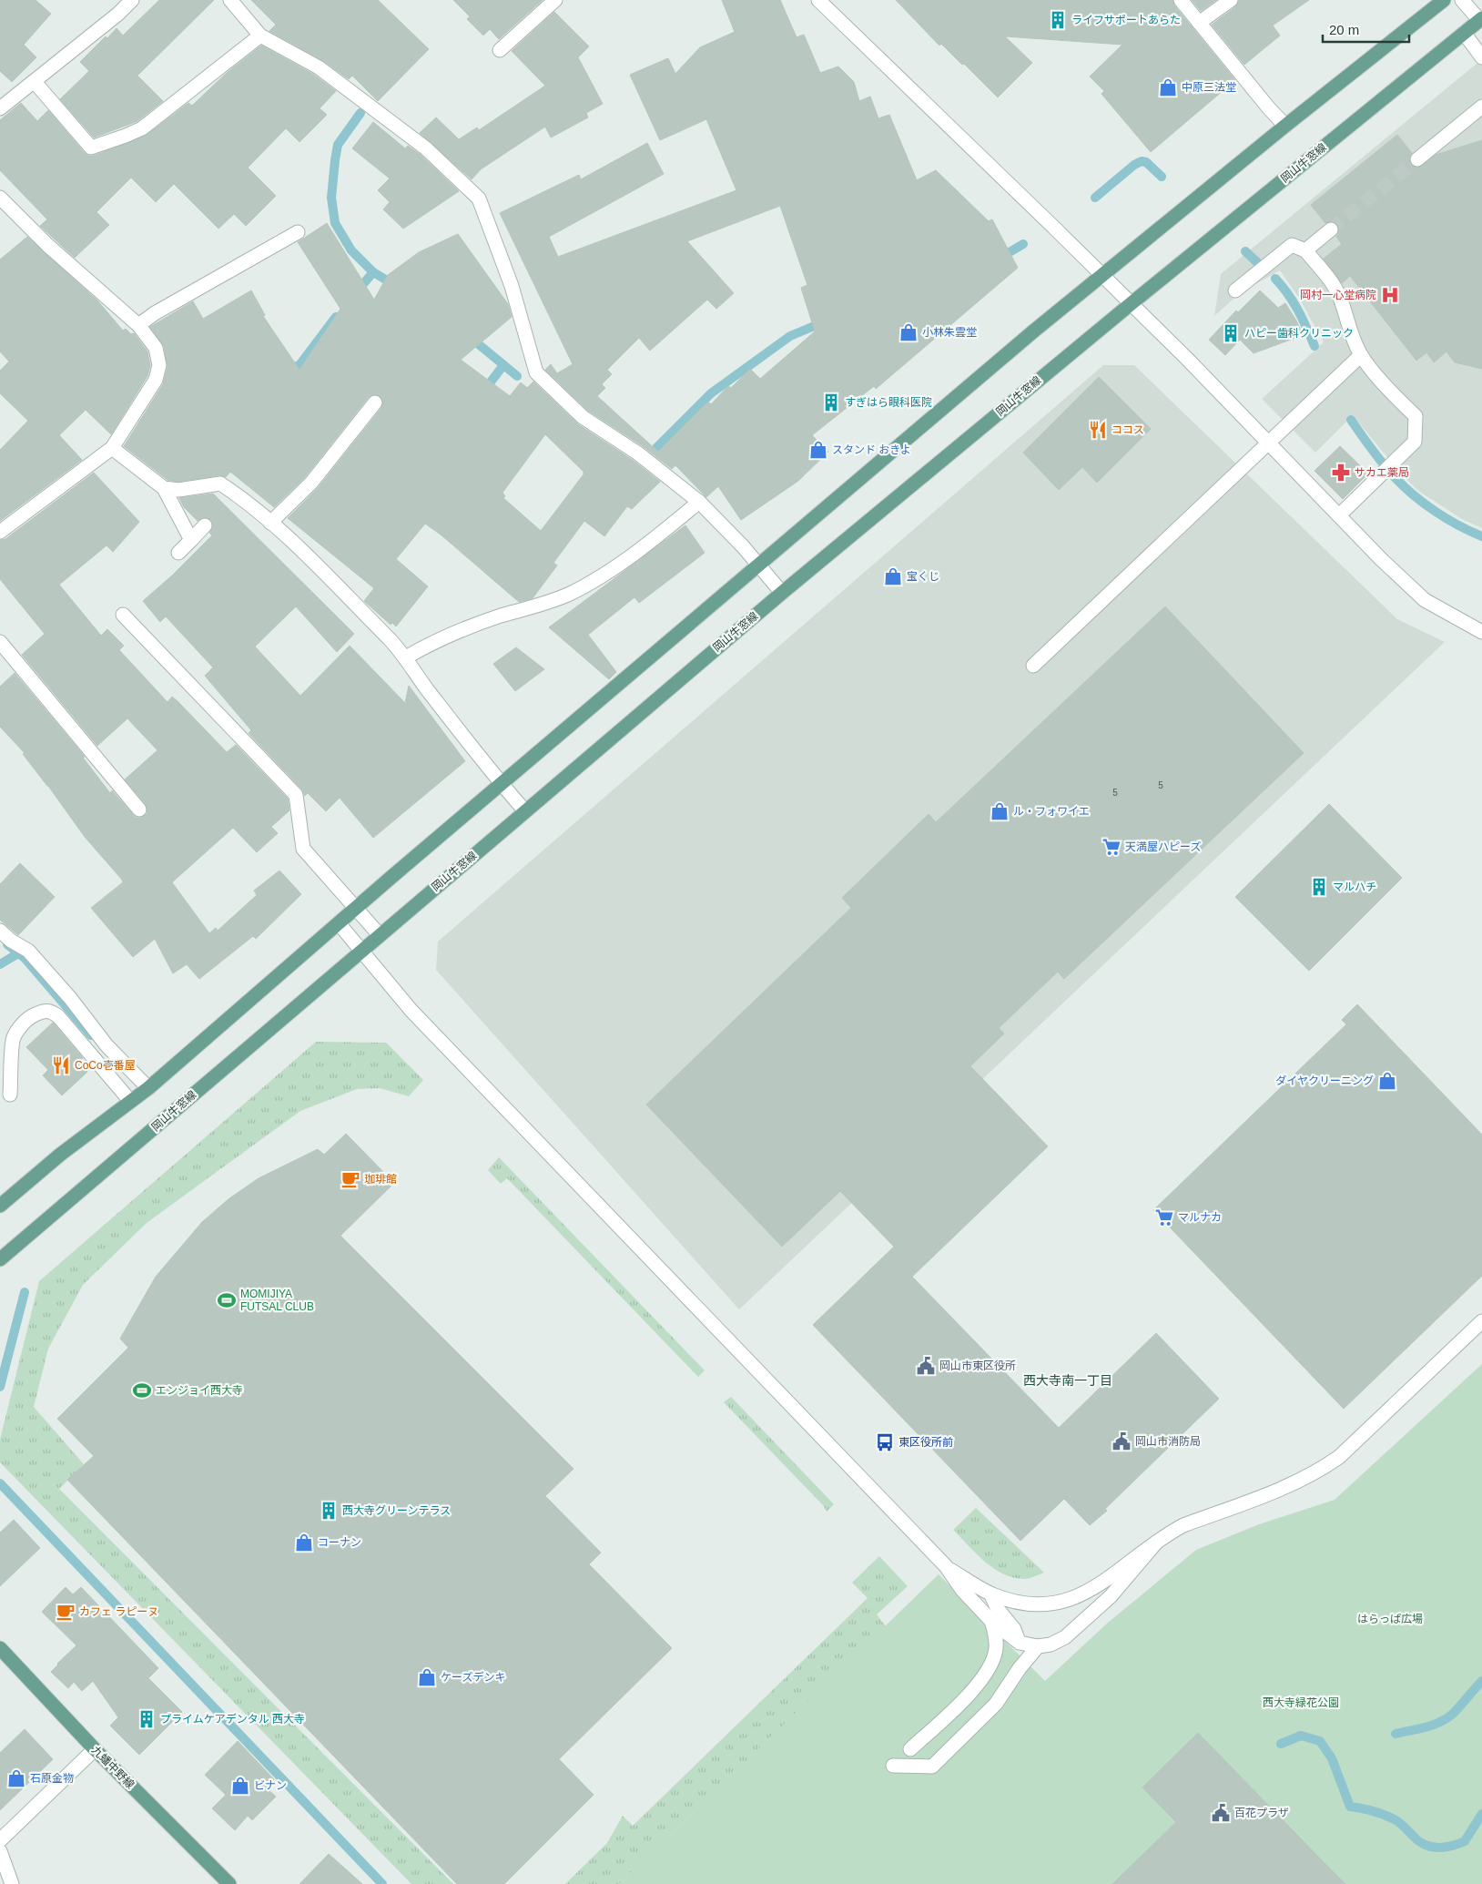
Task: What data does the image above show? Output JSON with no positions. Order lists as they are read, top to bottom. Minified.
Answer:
{"streets":{"main road":["岡山牛窓線","九蟠中野線"]},"districts":["西大寺南一丁目"],"parks":["はらっぱ広場","西大寺緑花公園"],"places":{"building":["ライフサポートあらた","ハピー歯科クリニック","すぎはら眼科医院","マルハチ","西大寺グリーンテラス","プライムケアデンタル 西大寺"],"shop":["中原三法堂","小林朱雲堂","スタンド おきよ","宝くじ","ル・フォワイエ","ダイヤクリーニング","コーナン","ケーズデンキ","石原金物","ビナン"],"hospital":["岡村一心堂病院"],"restaurant":["ココス","CoCo壱番屋"],"pharmacy":["サカエ薬局"],"supermarket":["天満屋ハピーズ","マルナカ"],"cafe":["珈琲館","カフェ ラピーヌ"],"sports":["MOMIJIYA FUTSAL CLUB","エンジョイ西大寺"],"public building":["岡山市東区役所","岡山市消防局","百花プラザ"],"bus stop":["東区役所前"]},"house_numbers":["5","5"],"scale_bar":"20 m"}
